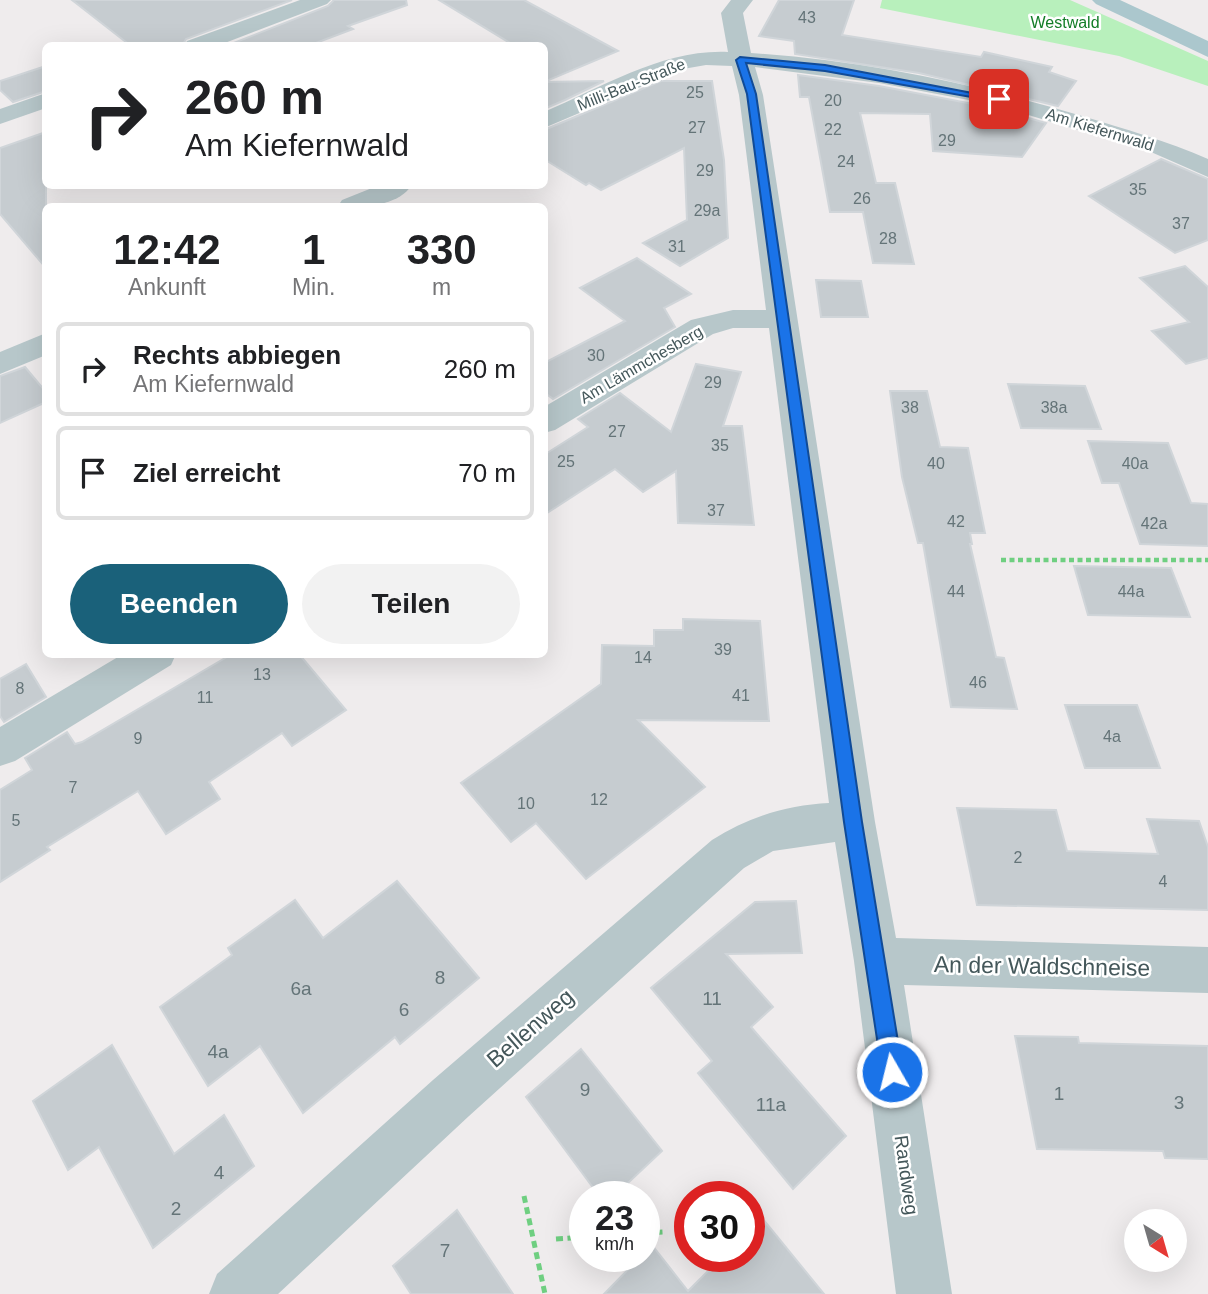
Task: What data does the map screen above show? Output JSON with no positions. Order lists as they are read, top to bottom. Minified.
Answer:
{"streets":{"street":["Milli-Bau-Straße","Am Kiefernwald","Am Lämmchesberg","An der Waldschneise","Bellenweg","Randweg"]},"crossings":[["Milli-Bau-Straße","Am Kiefernwald"],["Milli-Bau-Straße","Randweg"],["Am Kiefernwald","Randweg"],["Am Lämmchesberg","Randweg"],["An der Waldschneise","Randweg"],["Bellenweg","Randweg"]],"parks":["Westwald"],"house_numbers":["43","25","20","27","22","29","24","29","35","26","29a","37","28","31","30","29","38","38a","27","35","25","40","40a","37","42","42a","44","44a","39","14","13","46","8","41","11","4a","9","7","12","10","5","2","4","8","6a","11","6","4a","9","1","3","11a","4","2","7"],"north":"bottom right","page":{"turn":["260 m","Am Kiefernwald"],"eta":["12:42","Ankunft","1","Min.","330","m"],"list":[{"name":"Rechts abbiegen","note":"Am Kiefernwald","value":"260 m"},{"name":"Ziel erreicht","value":"70 m"}],"buttons":["Beenden","Teilen"],"speed":"23 km/h","limit":"30"}}
